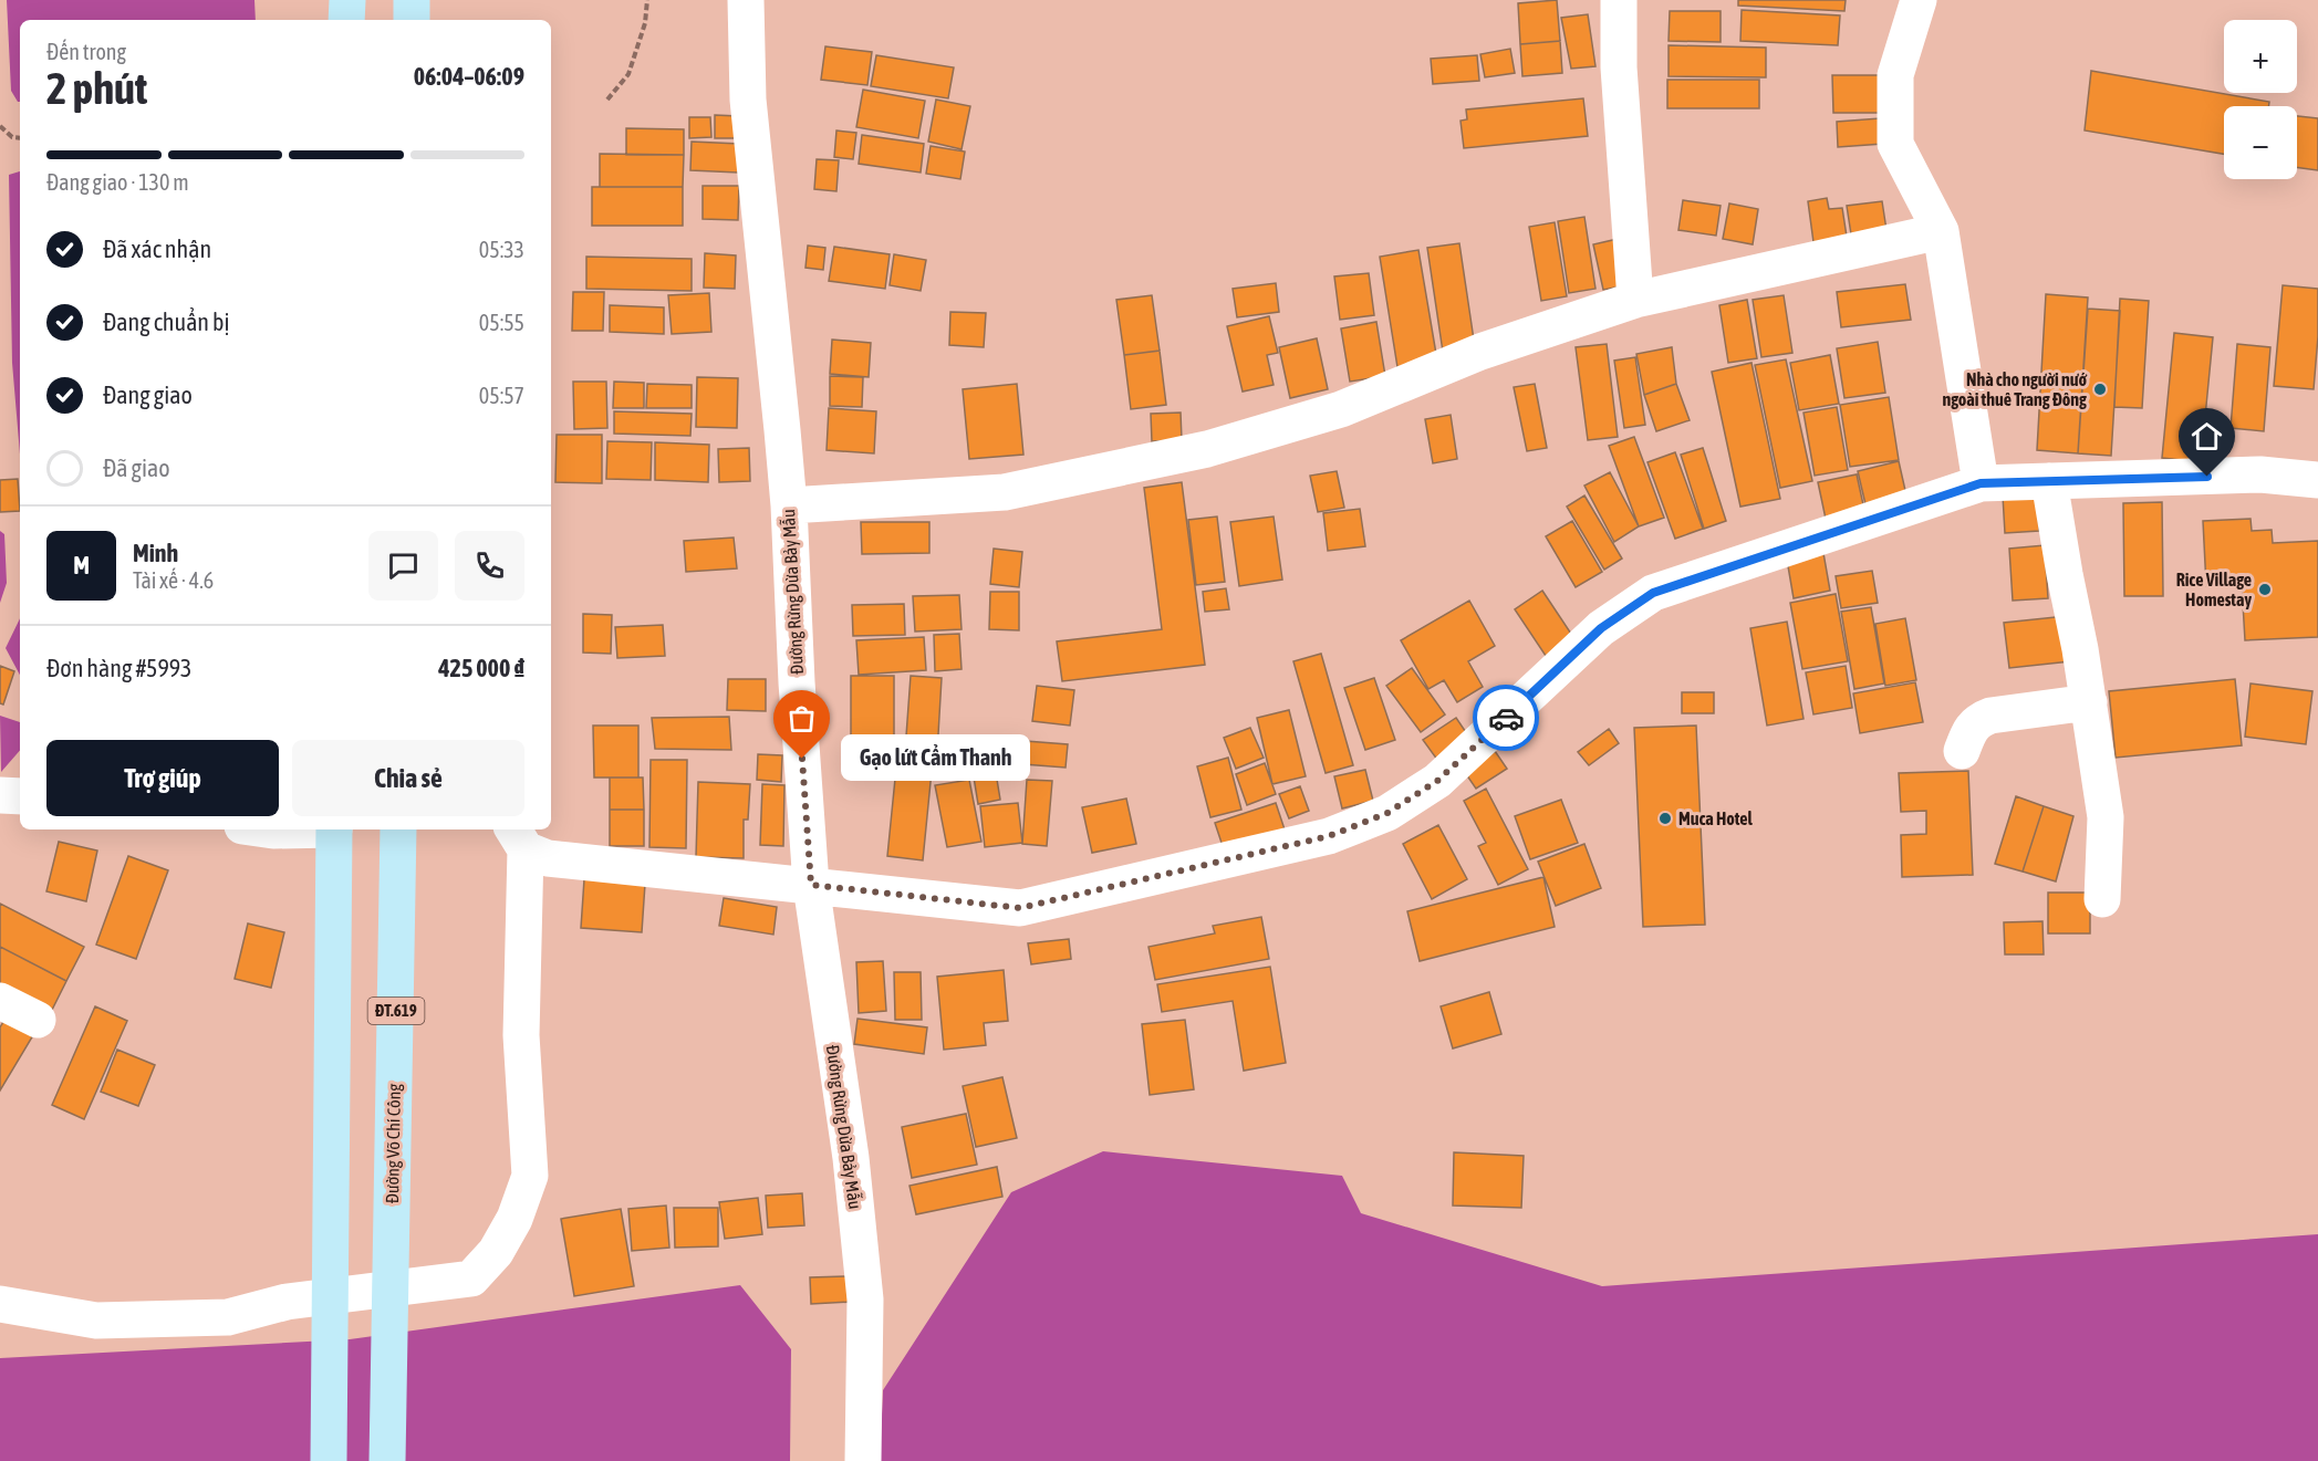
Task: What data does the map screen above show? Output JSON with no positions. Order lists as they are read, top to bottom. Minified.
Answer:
{"streets":{"main road":["ĐT.619","Đường Võ Chí Công"],"street":["Đường Rừng Dừa Bảy Mẫu"]},"places":["Nhà cho người nướ ngoài thuê Trang Đông","Rice Village Homestay","Gạo lứt Cẩm Thanh","Muca Hotel"],"page":{"map_buttons":["+","−"],"heading":["2 phút","Đến trong","06:04–06:09"],"panel":["Minh","Tài xế · 4.6","Đơn hàng #5993","425 000 ₫"],"bar":"Đang giao · 130 m","list":[["Đã xác nhận","05:33"],["Đang chuẩn bị","05:55"],["Đang giao","05:57"],"Đã giao"],"round":"M","buttons":["Trợ giúp","Chia sẻ"],"bubble":"Gạo lứt Cẩm Thanh"}}
